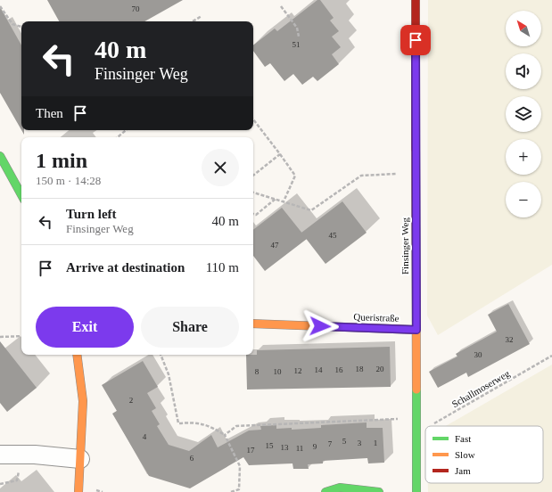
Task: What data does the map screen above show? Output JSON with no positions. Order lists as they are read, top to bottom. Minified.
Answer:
{"streets":{"street":["Finsinger Weg","Queristraße"],"path":["Schallmoserweg"]},"crossings":[["Finsinger Weg","Queristraße"],["Finsinger Weg","Schallmoserweg"]],"house_numbers":["70","51","45","47","32","30","18","20","14","16","12","8","10","2","4","5","3","1","7","15","9","13","11","17","6"],"legend":["Fast","Slow","Jam"],"north":"top left","page":{"map_buttons":["+","−"],"turn":["40 m","Finsinger Weg"],"then":"Then","heading":["1 min","150 m · 14:28"],"list":[{"name":"Turn left","note":"Finsinger Weg","value":"40 m"},{"name":"Arrive at destination","value":"110 m"}],"buttons":["Exit","Share"]}}
